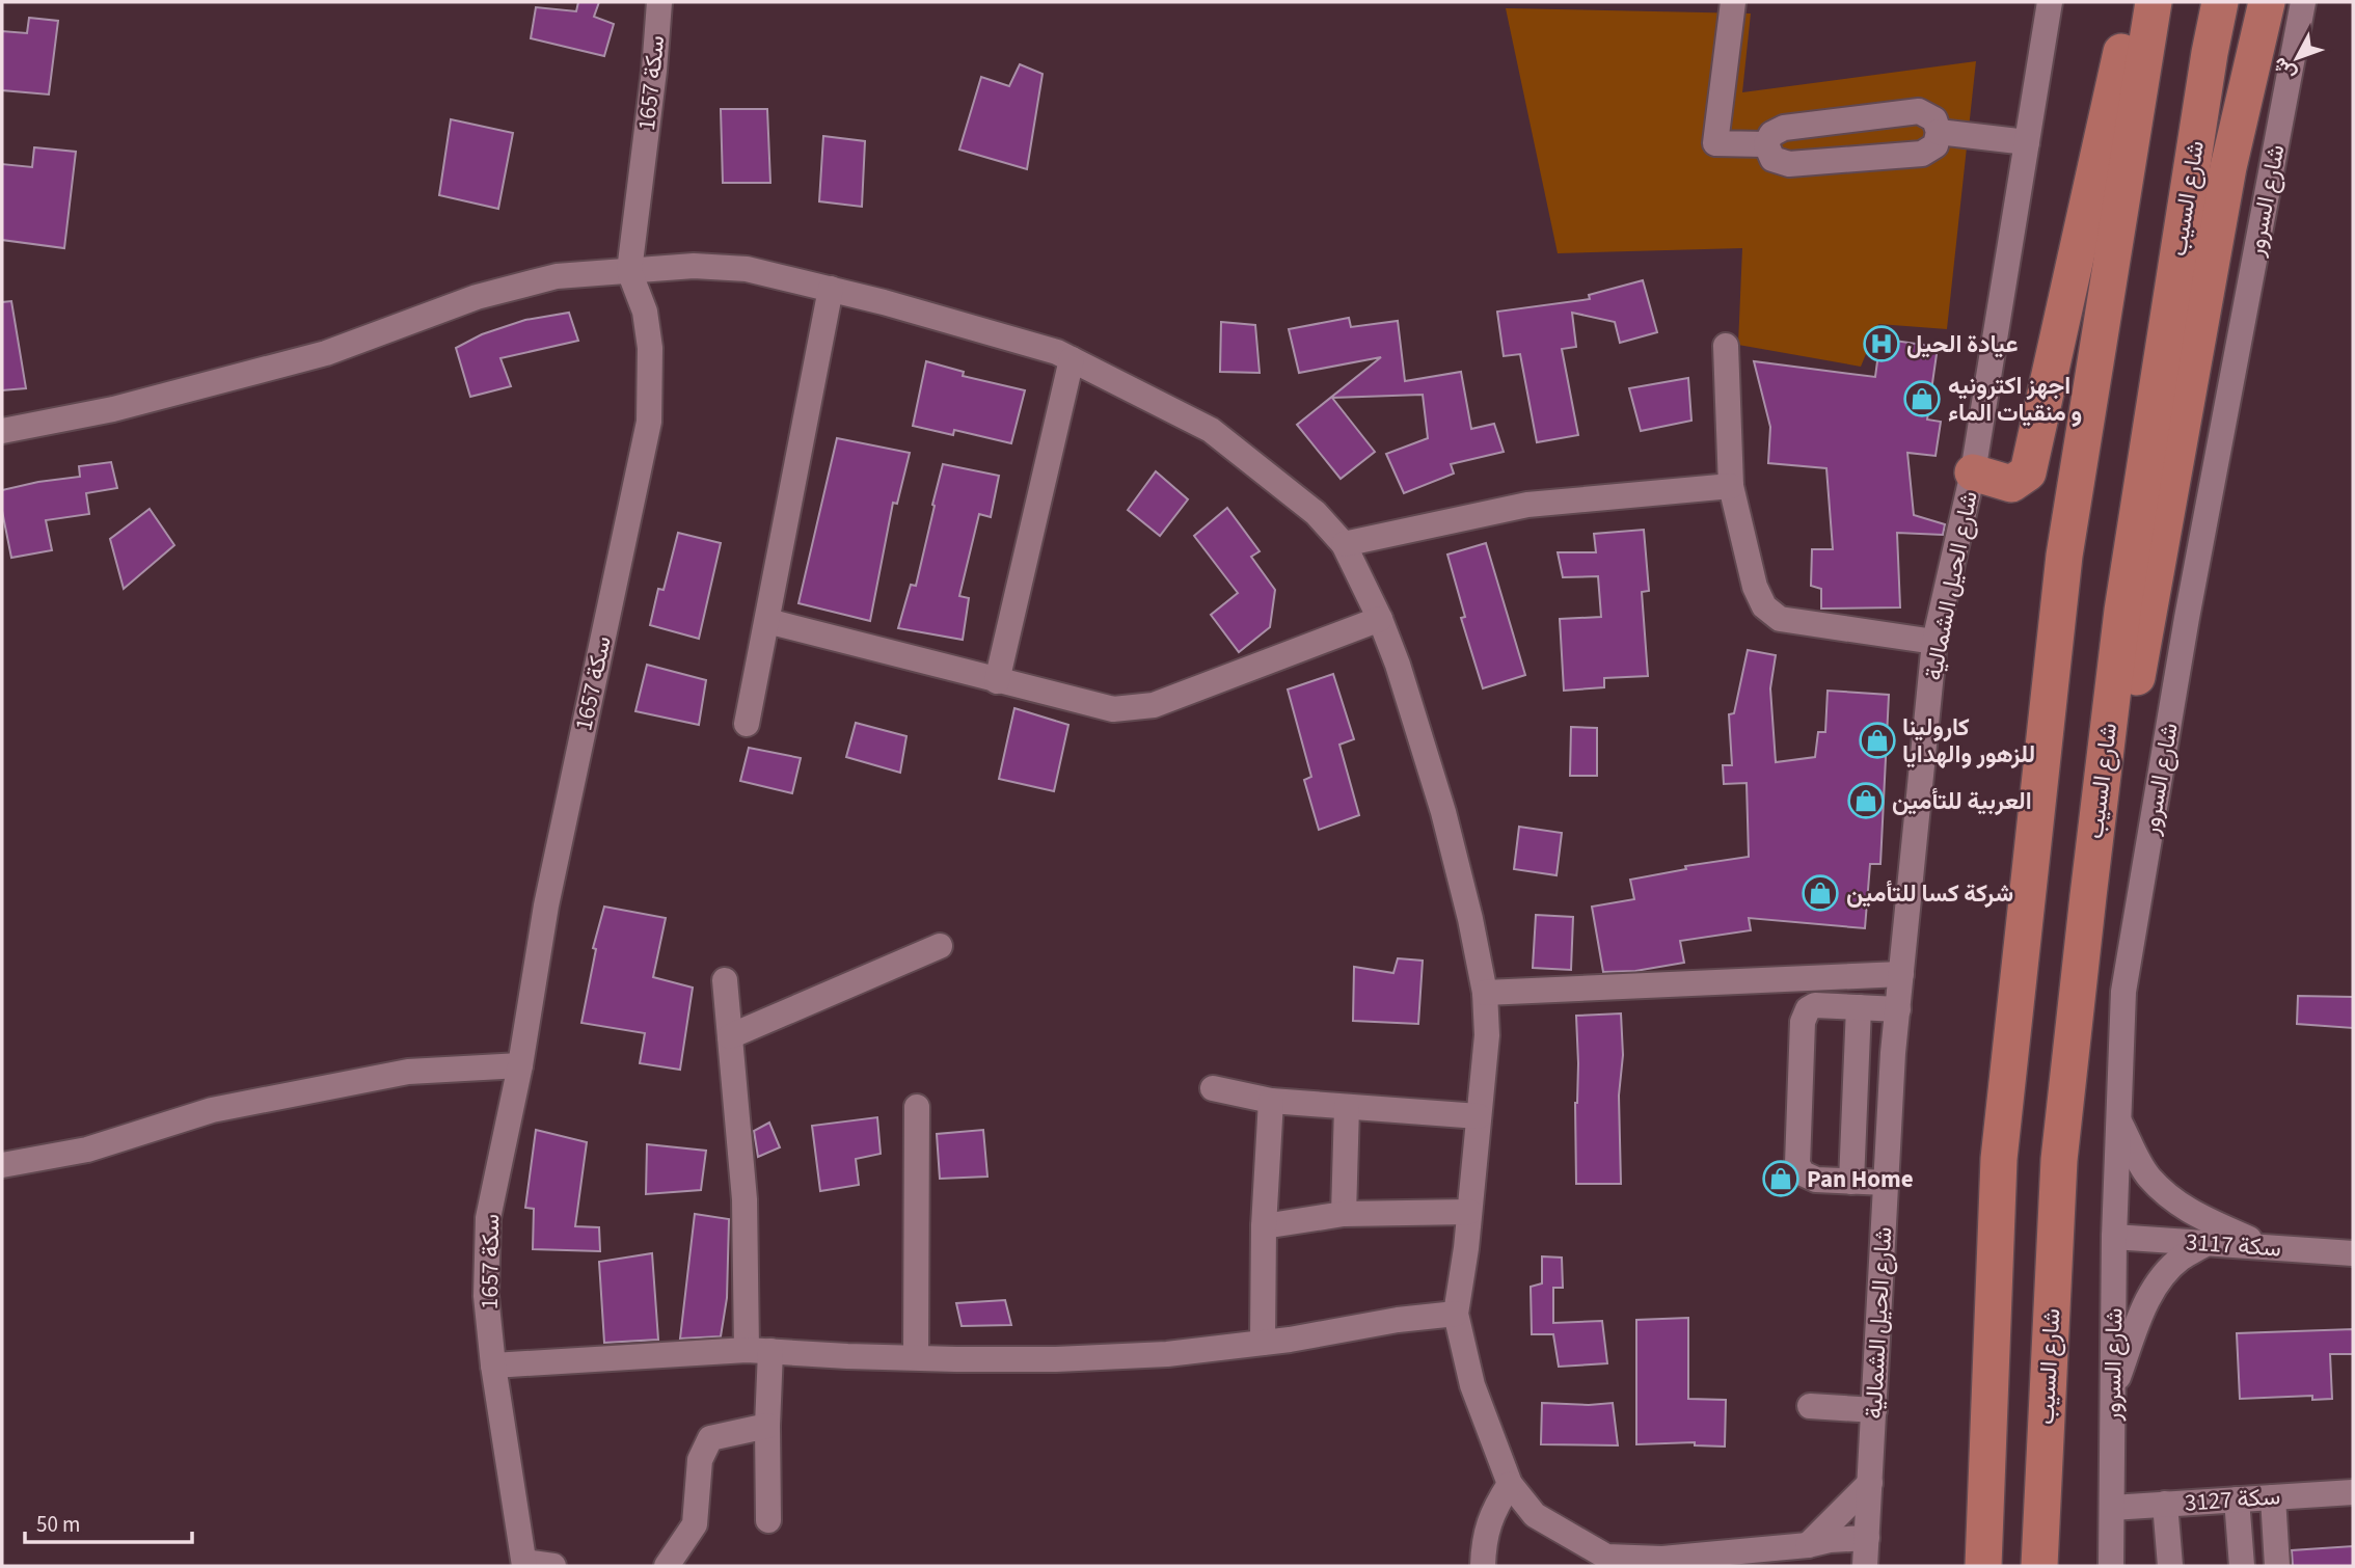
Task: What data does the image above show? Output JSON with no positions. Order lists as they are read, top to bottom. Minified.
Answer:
{"streets":{"highway":["شارع السيب"],"street":["سكة 1657","شارع السرور","شارع الحيل الشمالية","سكة 3117","سكة 3127"]},"crossings":[["شارع السرور","سكة 3117"],["شارع السرور","سكة 3127"]],"places":{"hospital":["عيادة الحيل"],"shop":["اجهز اكترونيه و منقيات الماء","كارولينا للزهور والهدايا","العربية للتأمين","شركة كسا للتأمين","Pan Home"]},"scale_bar":"50 m","north":"bottom left"}
